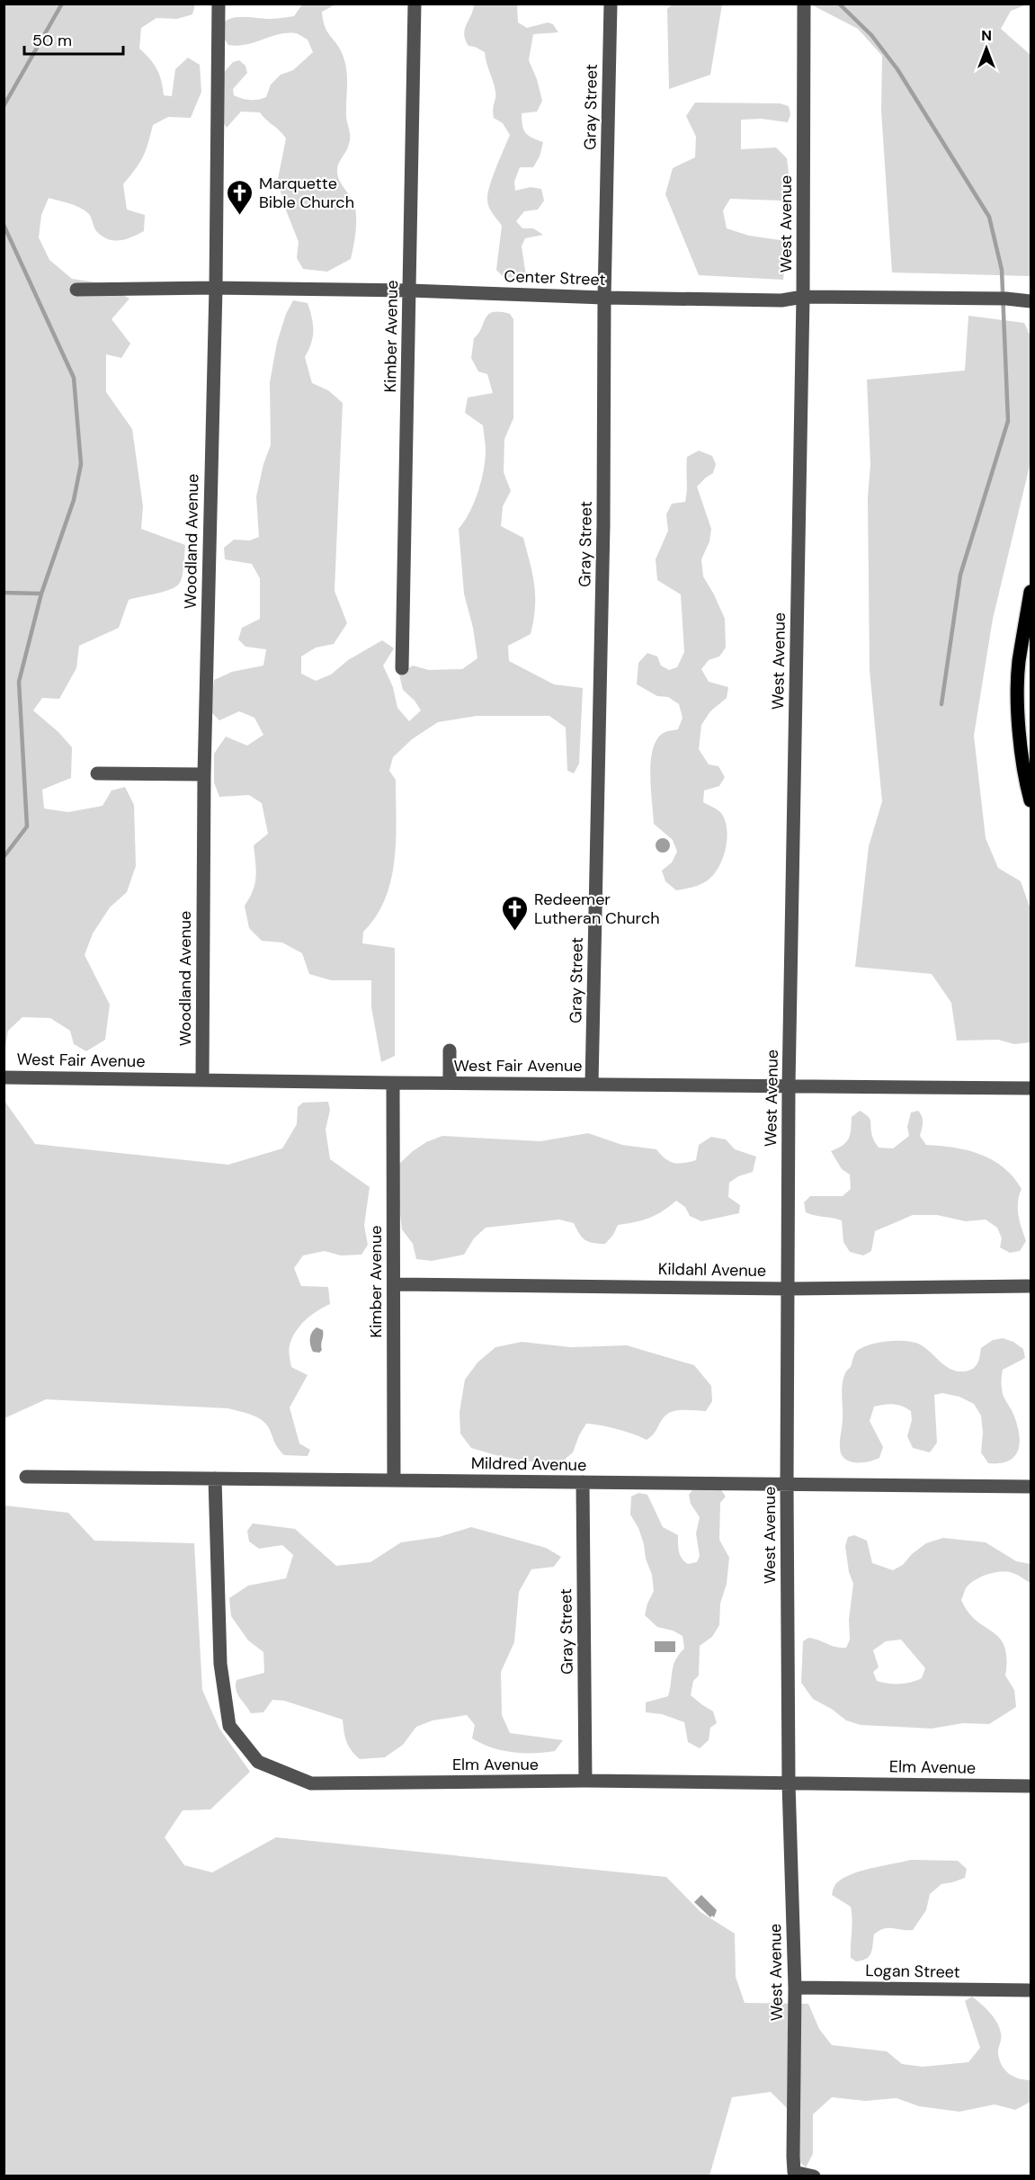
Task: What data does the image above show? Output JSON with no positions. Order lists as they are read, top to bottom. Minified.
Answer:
{"streets":{"street":["Gray Street","West Avenue","Center Street","Kimber Avenue","Woodland Avenue","West Fair Avenue","Kildahl Avenue","Mildred Avenue","Elm Avenue","Logan Street"]},"crossings":[["Gray Street","Center Street"],["Gray Street","West Fair Avenue"],["Gray Street","Mildred Avenue"],["Gray Street","Elm Avenue"],["West Avenue","Center Street"],["West Avenue","West Fair Avenue"],["West Avenue","Kildahl Avenue"],["West Avenue","Mildred Avenue"],["West Avenue","Elm Avenue"],["West Avenue","Logan Street"],["Center Street","Kimber Avenue"],["Center Street","Woodland Avenue"],["Kimber Avenue","West Fair Avenue"],["Kimber Avenue","Kildahl Avenue"],["Kimber Avenue","Mildred Avenue"],["Woodland Avenue","West Fair Avenue"],["Mildred Avenue","Elm Avenue"]],"places":{"church":["Marquette Bible Church","Redeemer Lutheran Church"]},"scale_bar":"50 m","north":"top"}
